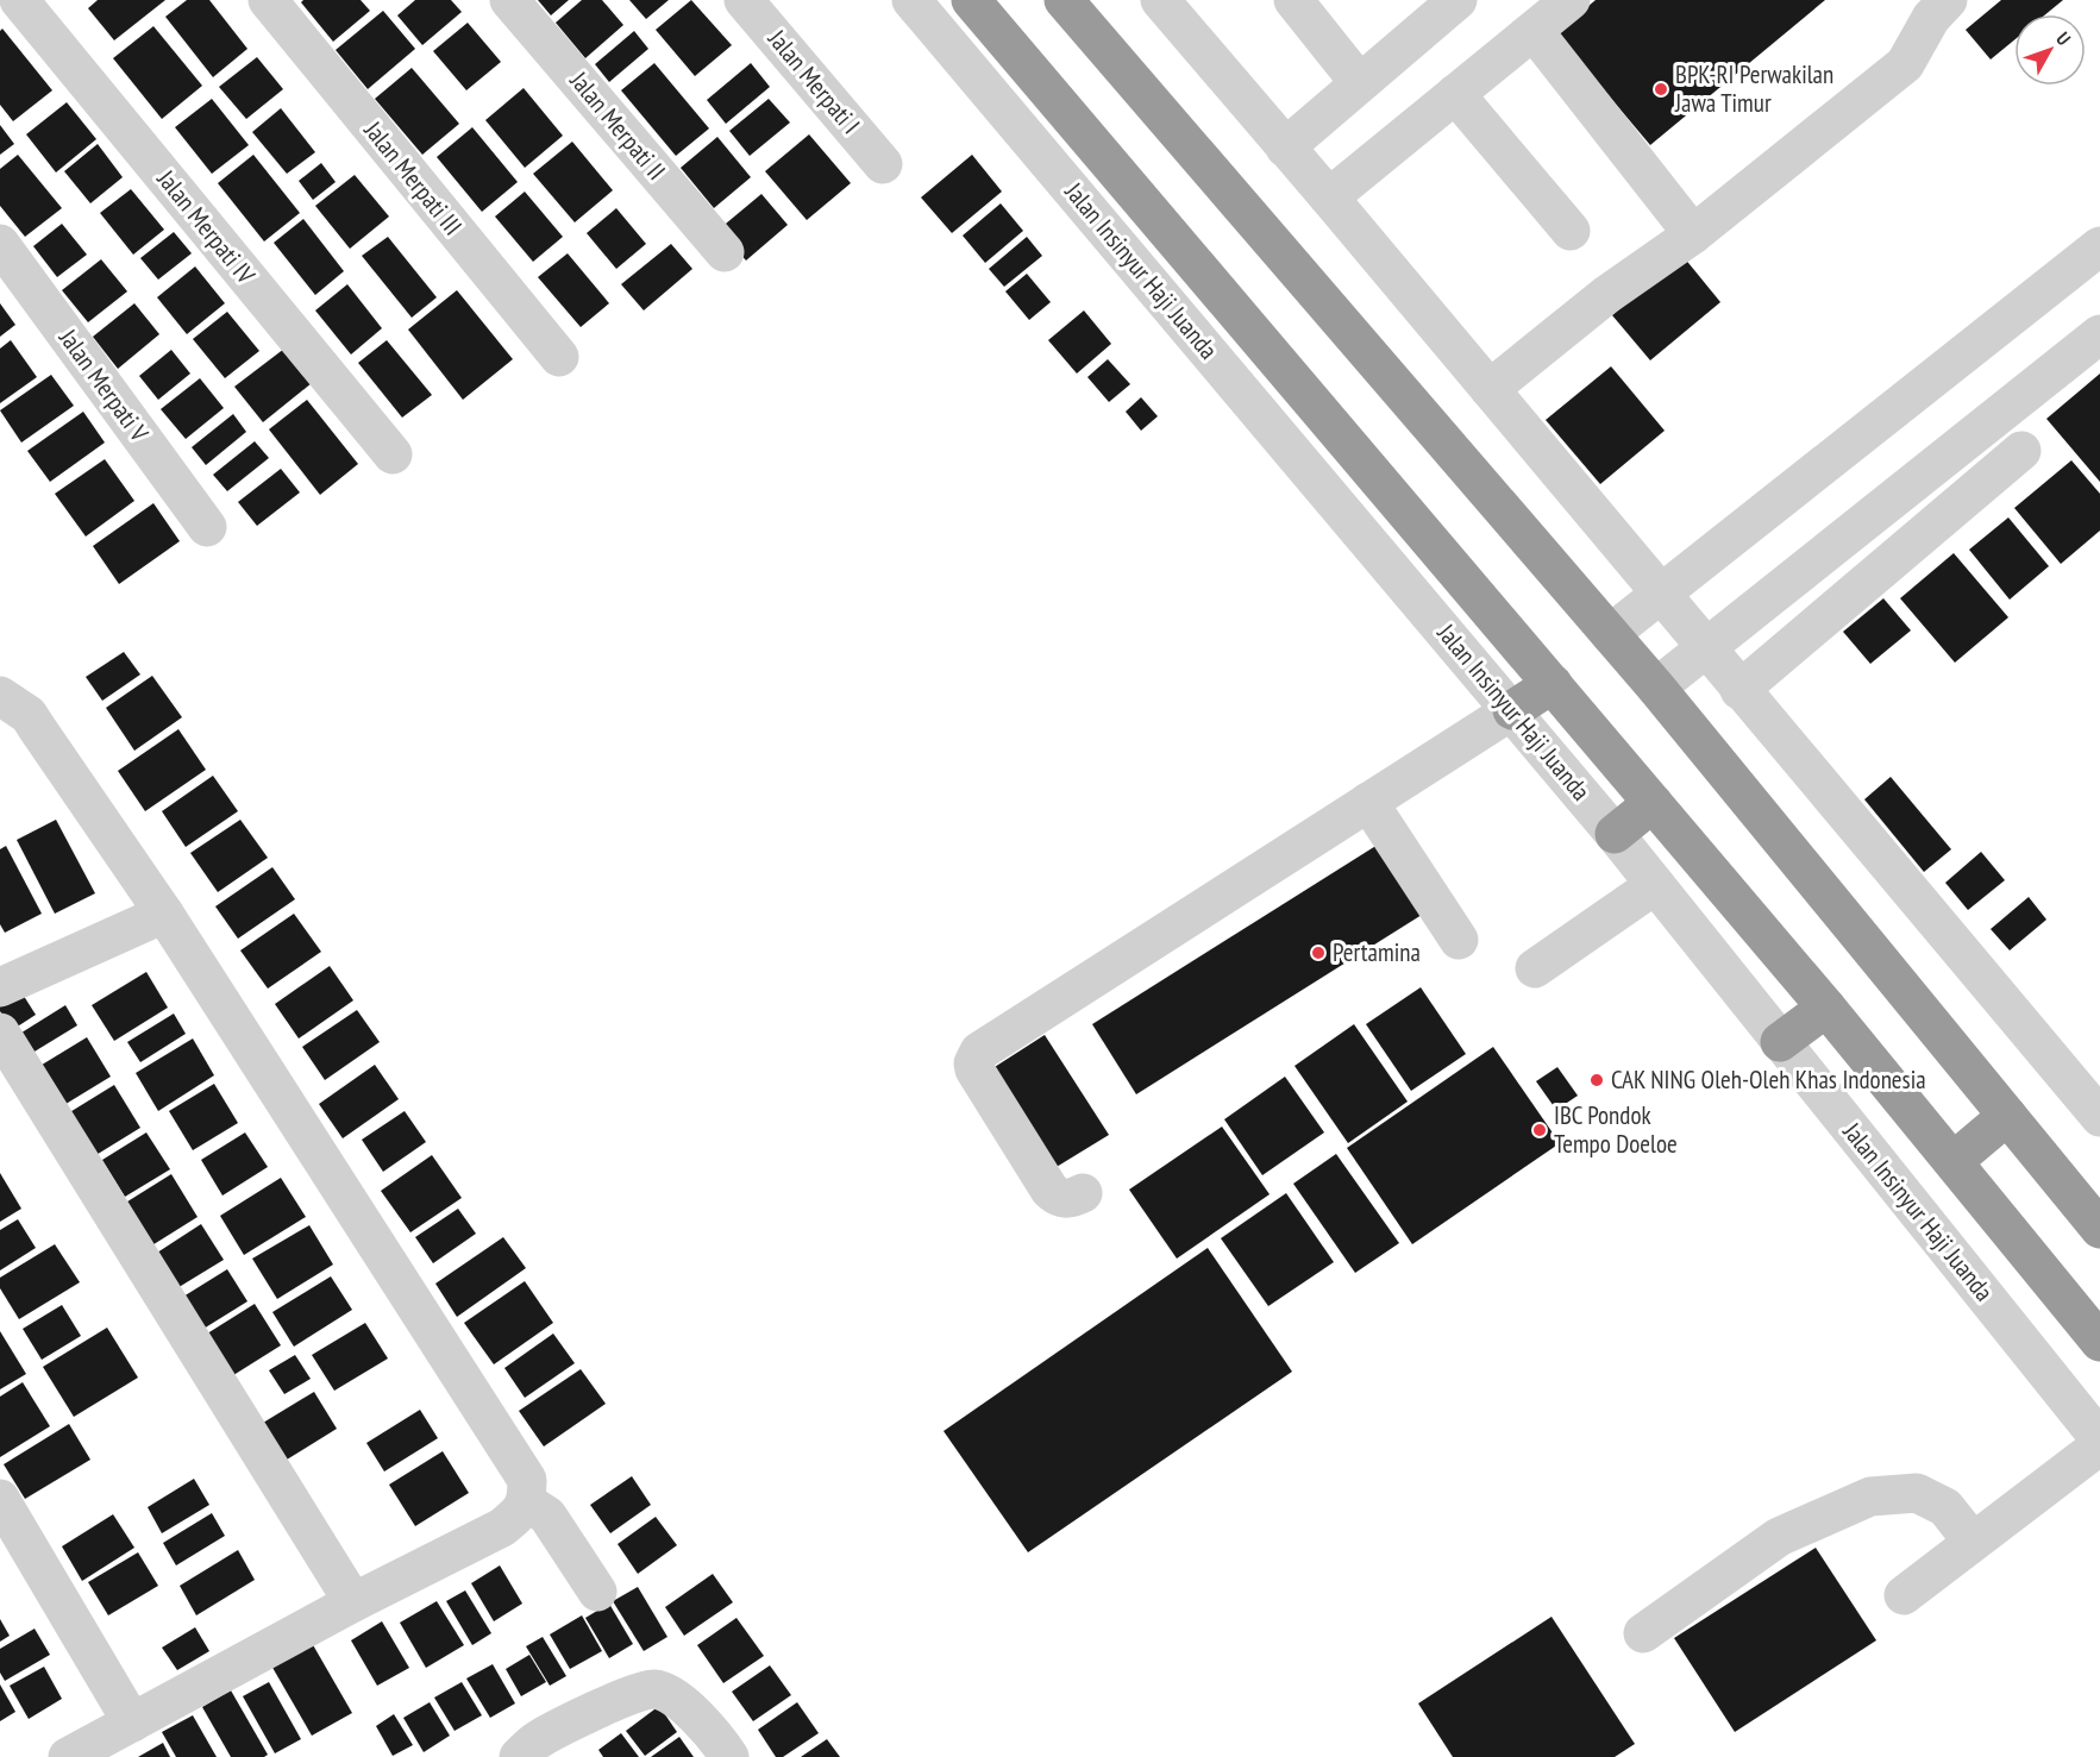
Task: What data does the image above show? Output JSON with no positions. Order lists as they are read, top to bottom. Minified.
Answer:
{"streets":{"highway":["Jalan Insinyur Haji Juanda"],"street":["Jalan Merpati I","Jalan Merpati II","Jalan Merpati III","Jalan Merpati IV","Jalan Merpati V"]},"places":["BPK-RI Perwakilan Jawa Timur","Pertamina","CAK NING Oleh-Oleh Khas Indonesia","IBC Pondok Tempo Doeloe"],"north":"top right"}
